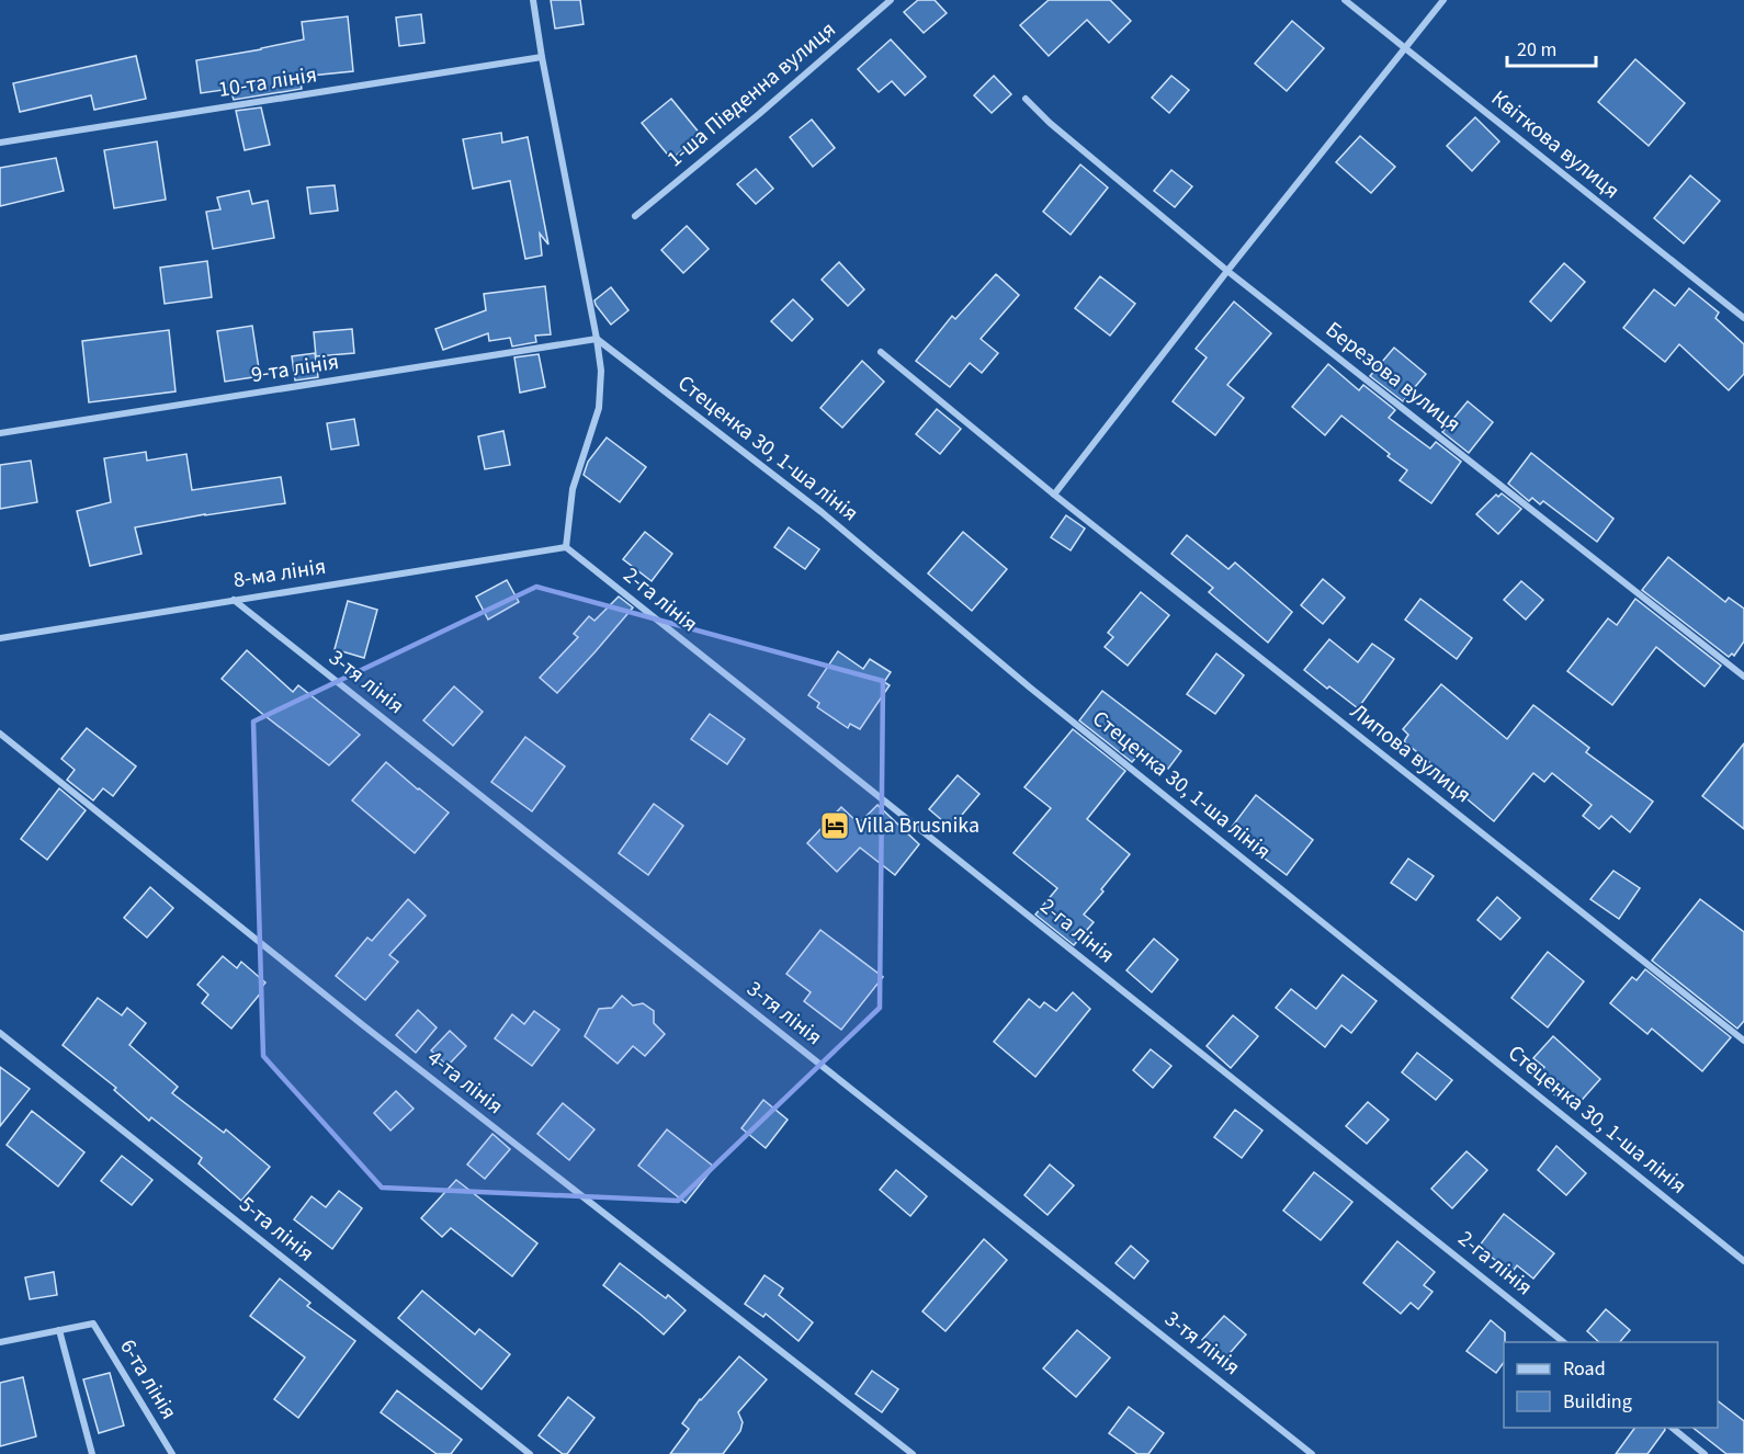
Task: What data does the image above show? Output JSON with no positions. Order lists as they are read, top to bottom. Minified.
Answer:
{"streets":{"street":["10-та лінія","1-ша Південна вулиця","Квіткова вулиця","9-та лінія","Березова вулиця","Стеценка 30, 1-ша лінія","8-ма лінія","2-га лінія","3-тя лінія","Липова вулиця","4-та лінія","5-та лінія","6-та лінія"]},"crossings":[["9-та лінія","Стеценка 30, 1-ша лінія"],["8-ма лінія","2-га лінія"],["8-ма лінія","3-тя лінія"]],"places":{"hotel":["Villa Brusnika"]},"legend":["Road","Building"],"scale_bar":"20 m"}
